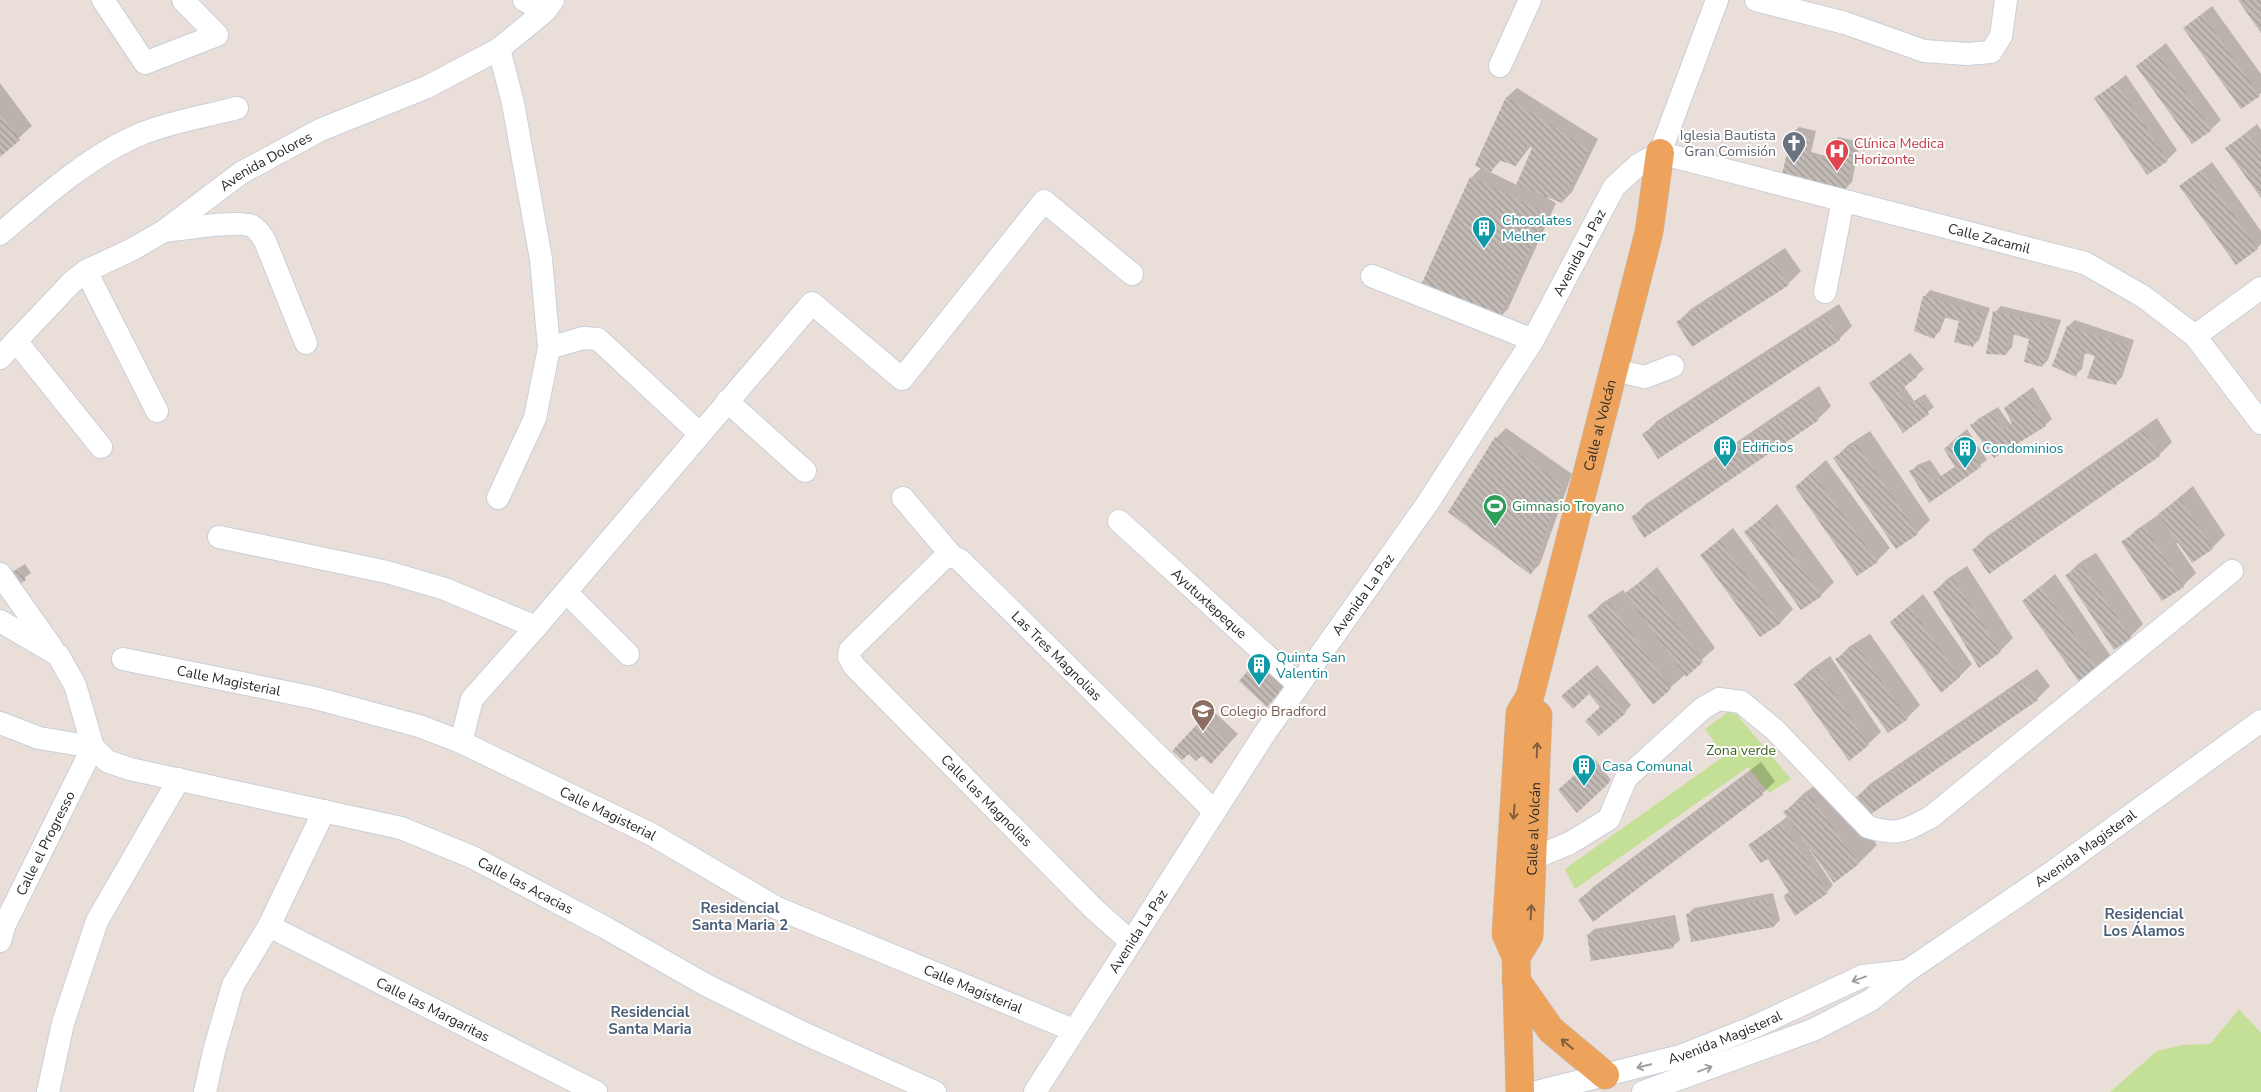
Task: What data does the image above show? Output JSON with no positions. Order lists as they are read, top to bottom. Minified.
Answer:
{"streets":{"main road":["Calle al Volcán"],"street":["Avenida Dolores","Calle Zacamil","Avenida La Paz","Ayutuxtepeque","Las Tres Magnolias","Calle Magisterial","Calle las Magnolias","Calle el Progresso","Avenida Magisteral","Calle las Acacias","Calle las Margaritas"]},"crossings":[["Calle Zacamil","Avenida La Paz"],["Calle Zacamil","Calle al Volcán"],["Avenida La Paz","Calle al Volcán"],["Avenida La Paz","Ayutuxtepeque"],["Avenida La Paz","Las Tres Magnolias"],["Avenida La Paz","Calle Magisterial"],["Avenida La Paz","Calle las Magnolias"],["Las Tres Magnolias","Calle las Magnolias"],["Calle el Progresso","Calle las Acacias"]],"districts":["Residencial Santa Maria 2","Residencial Los Álamos","Residencial Santa Maria"],"parks":["Zona verde"],"places":{"church":["Iglesia Bautista Gran Comisión"],"hospital":["Clínica Medica Horizonte"],"building":["Chocolates Melher","Edificios","Condominios","Quinta San Valentin","Casa Comunal"],"sports":["Gimnasio Troyano"],"school or university":["Colegio Bradford"]}}
